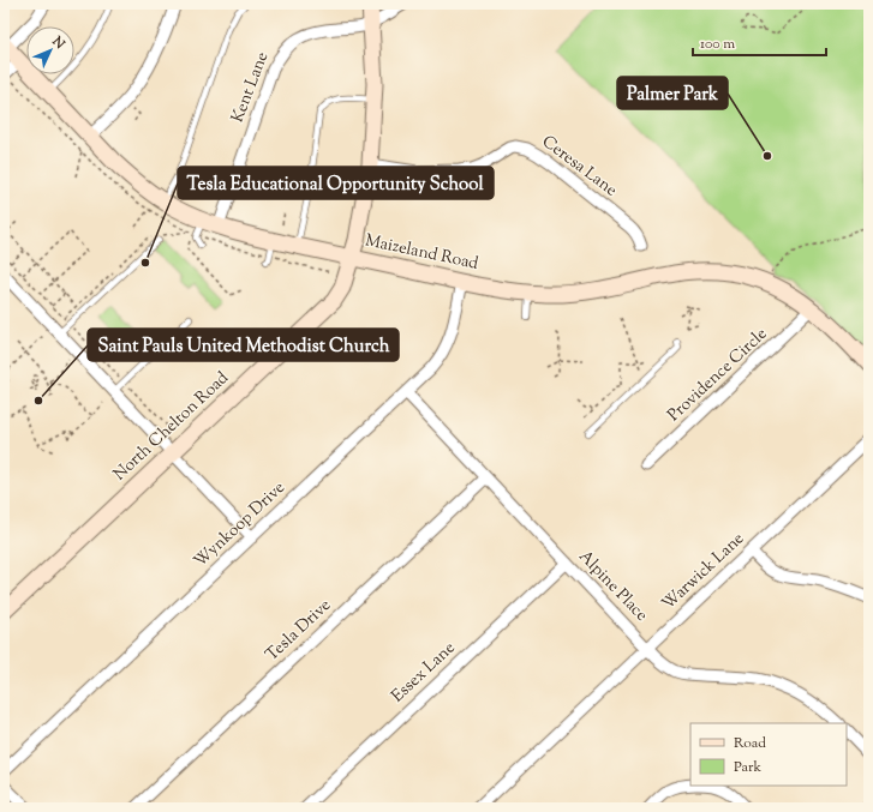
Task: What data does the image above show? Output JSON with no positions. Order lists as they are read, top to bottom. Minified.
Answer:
{"streets":{"main road":["Maizeland Road","North Chelton Road"],"street":["Kent Lane","Ceresa Lane","Providence Circle","Wynkoop Drive","Warwick Lane","Alpine Place","Tesla Drive","Essex Lane"]},"crossings":[["Kent Lane","Maizeland Road"],["Kent Lane","North Chelton Road"],["Ceresa Lane","North Chelton Road"],["Maizeland Road","Providence Circle"],["Maizeland Road","North Chelton Road"],["Maizeland Road","Wynkoop Drive"],["Wynkoop Drive","Alpine Place"],["Warwick Lane","Alpine Place"],["Alpine Place","Tesla Drive"],["Alpine Place","Essex Lane"]],"places":["Palmer Park","Tesla Educational Opportunity School","Saint Pauls United Methodist Church"],"legend":["Road","Park"],"scale_bar":"100 m","north":"top right"}
